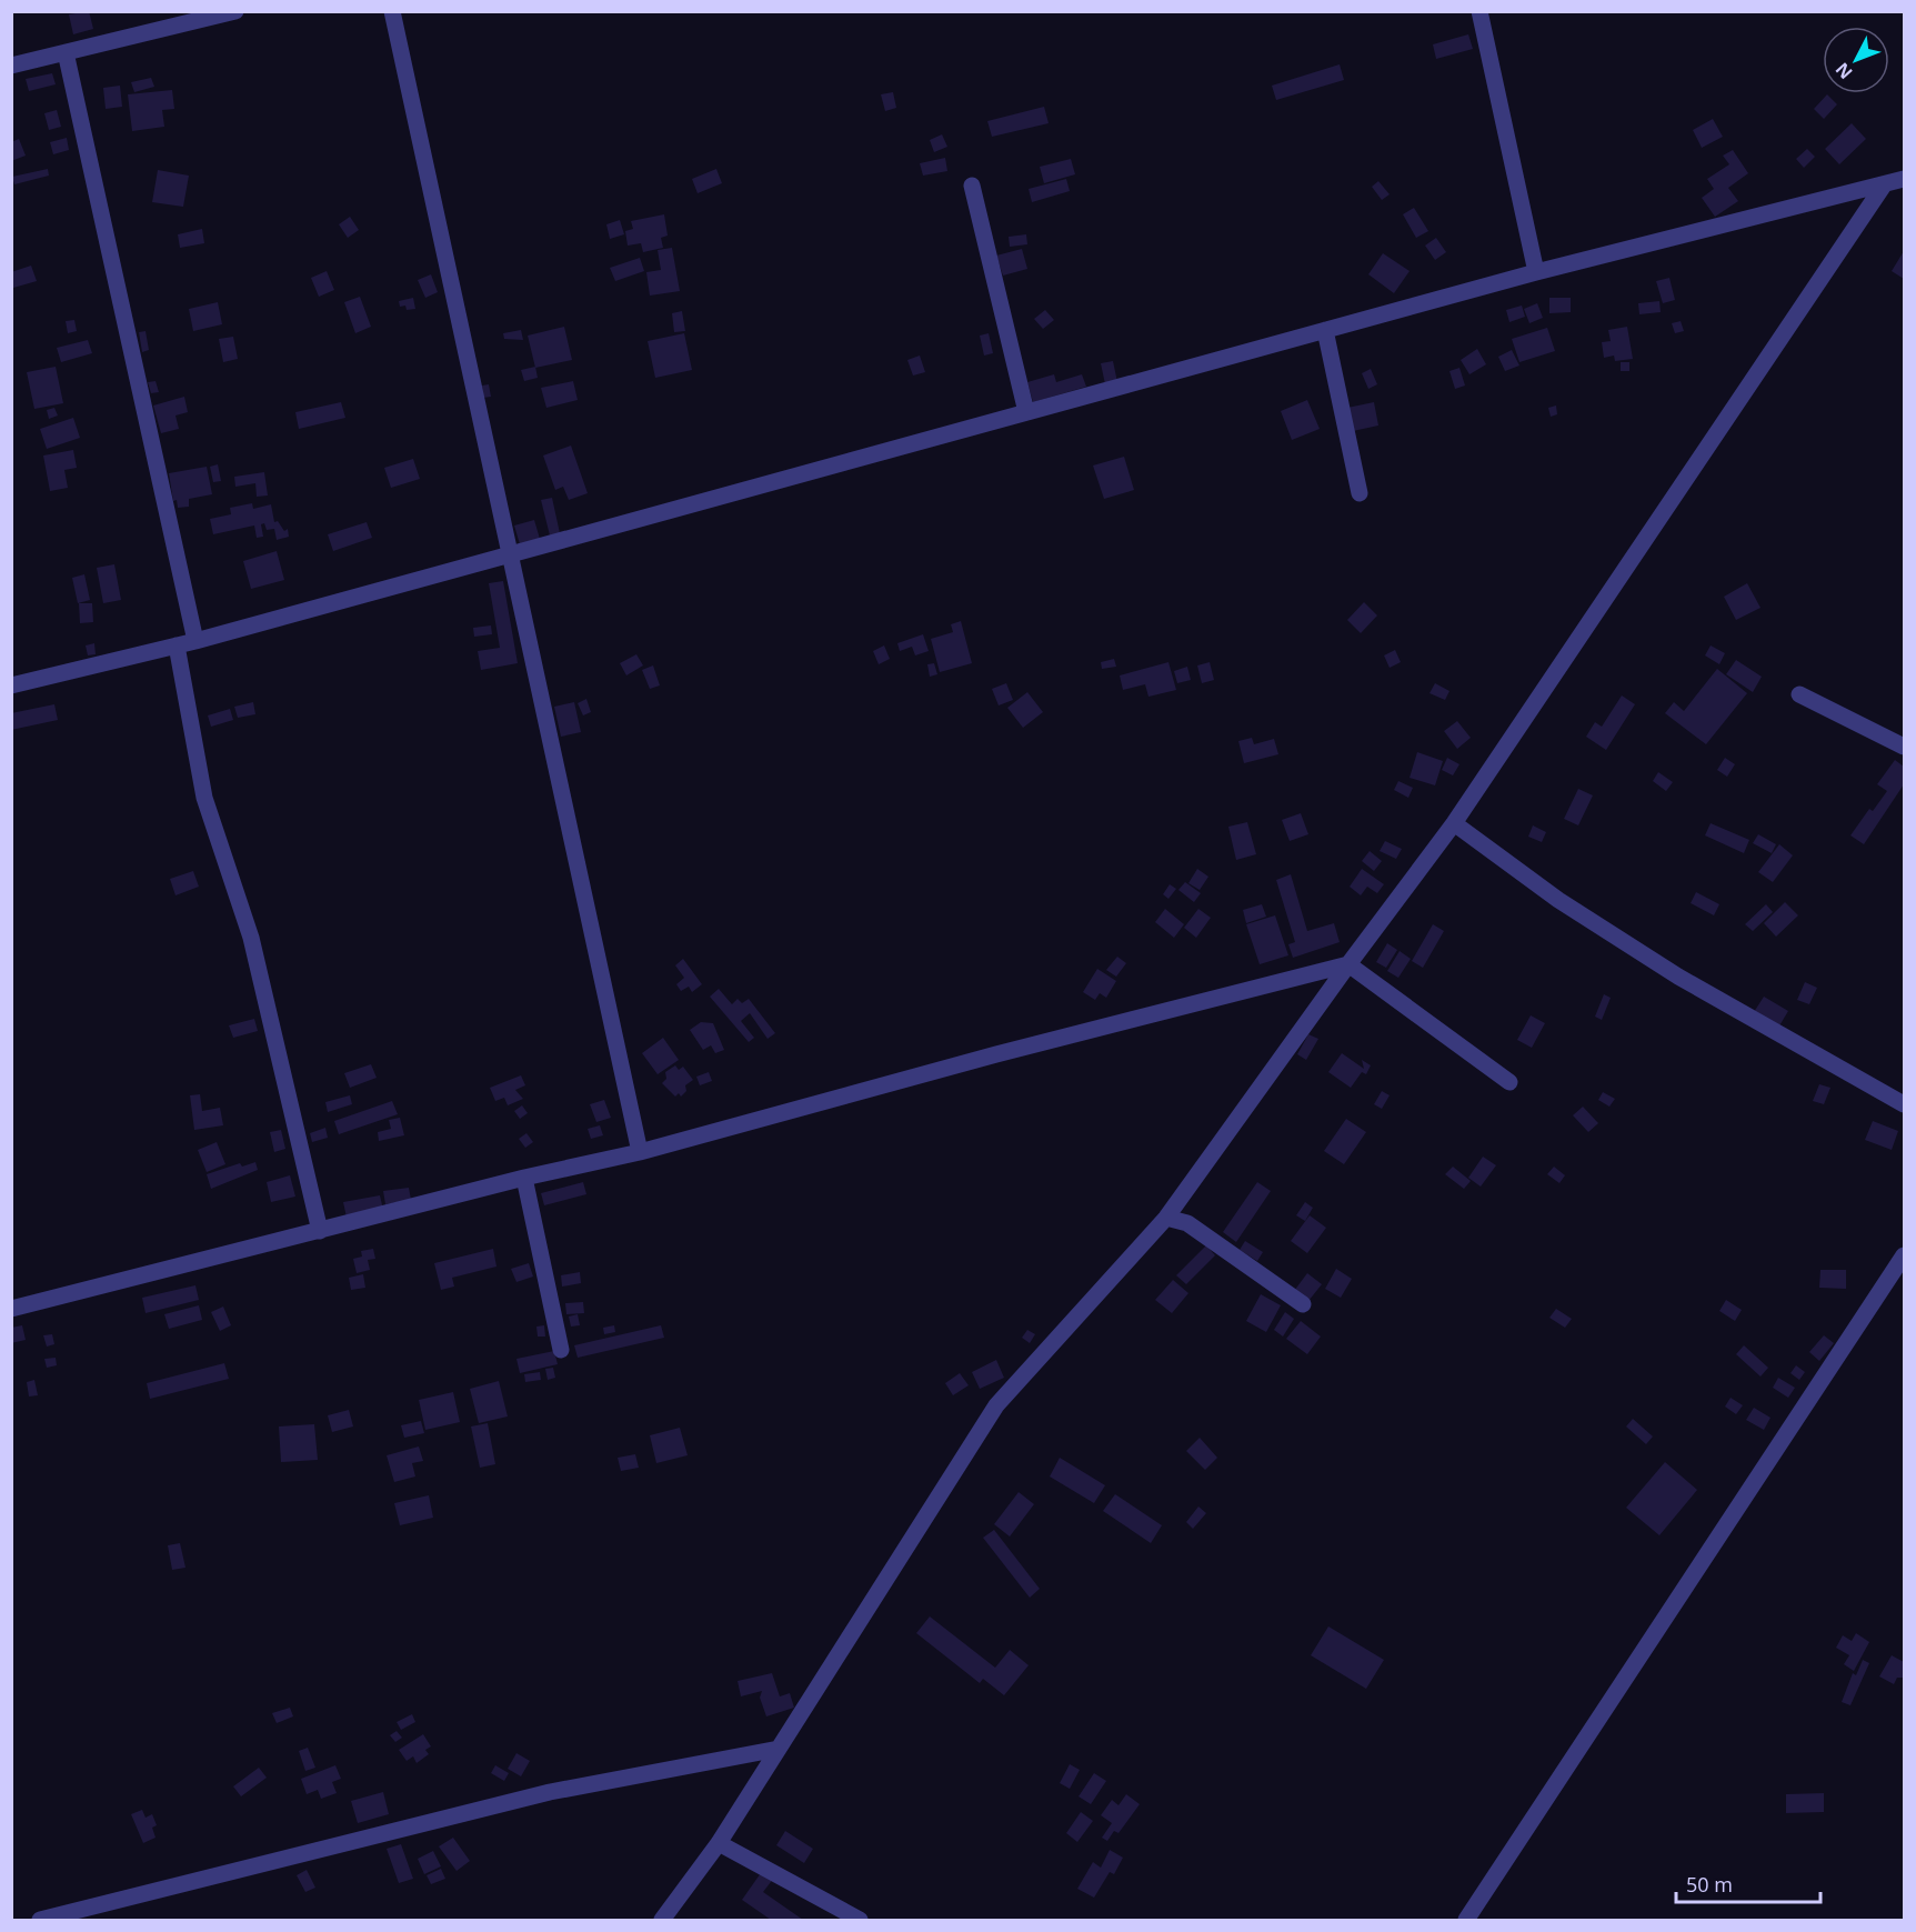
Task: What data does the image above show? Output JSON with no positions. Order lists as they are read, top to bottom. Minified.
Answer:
{"scale_bar":"50 m","north":"bottom left"}
